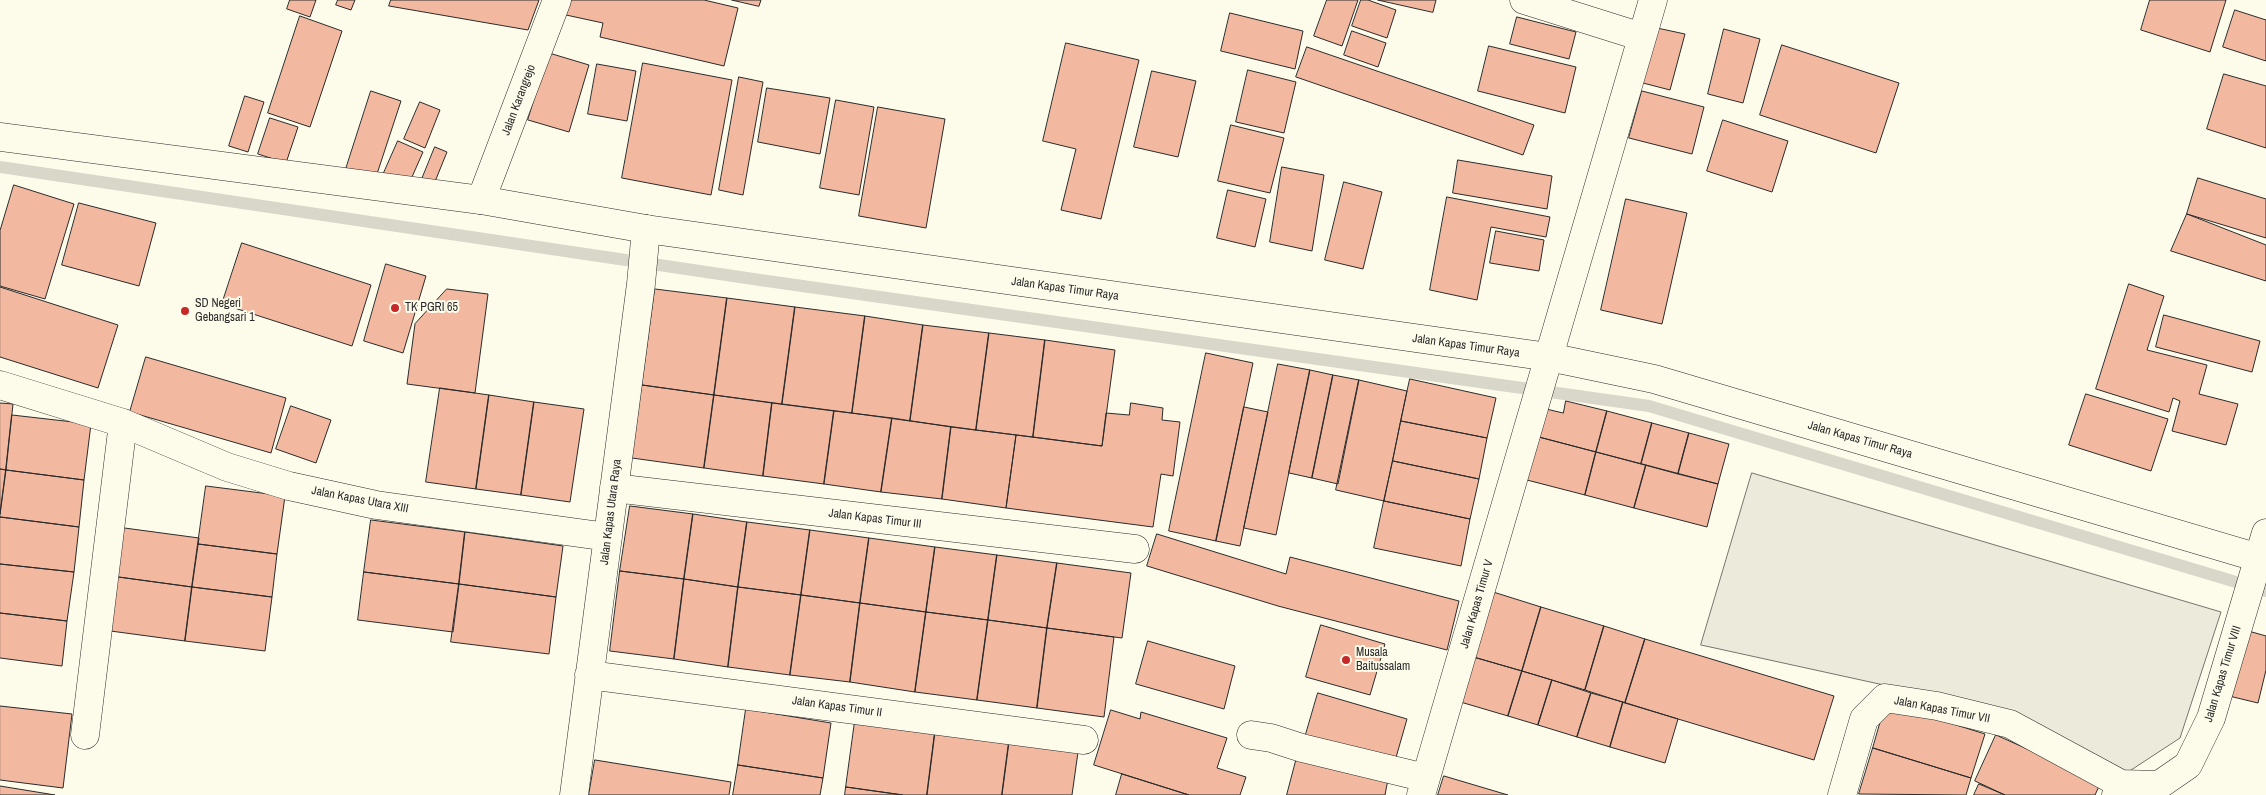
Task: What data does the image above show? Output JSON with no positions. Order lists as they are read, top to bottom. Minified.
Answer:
{"streets":{"street":["Jalan Karangrejo","Jalan Kapas Timur Raya","Jalan Kapas Utara XIII","Jalan Kapas Utara Raya","Jalan Kapas Timur III","Jalan Kapas Timur V","Jalan Kapas Timur VIII","Jalan Kapas Timur II","Jalan Kapas Timur VII"]},"crossings":[["Jalan Karangrejo","Jalan Kapas Timur Raya"],["Jalan Kapas Timur Raya","Jalan Kapas Utara Raya"],["Jalan Kapas Timur Raya","Jalan Kapas Timur V"],["Jalan Kapas Timur Raya","Jalan Kapas Timur VIII"],["Jalan Kapas Utara XIII","Jalan Kapas Utara Raya"],["Jalan Kapas Utara Raya","Jalan Kapas Timur III"],["Jalan Kapas Utara Raya","Jalan Kapas Timur II"],["Jalan Kapas Timur VIII","Jalan Kapas Timur VII"]],"places":["TK PGRI 65","SD Negeri Gebangsari 1","Musala Baitussalam"]}
